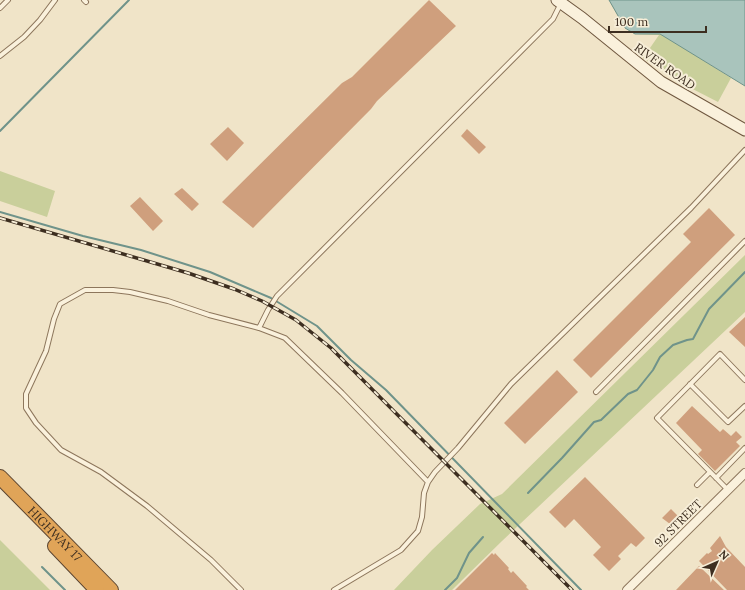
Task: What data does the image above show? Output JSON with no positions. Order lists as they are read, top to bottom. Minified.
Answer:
{"streets":{"highway":["HIGHWAY 17"],"main road":["RIVER ROAD"],"street":["92 STREET"]},"scale_bar":"100 m","north":"top right"}
